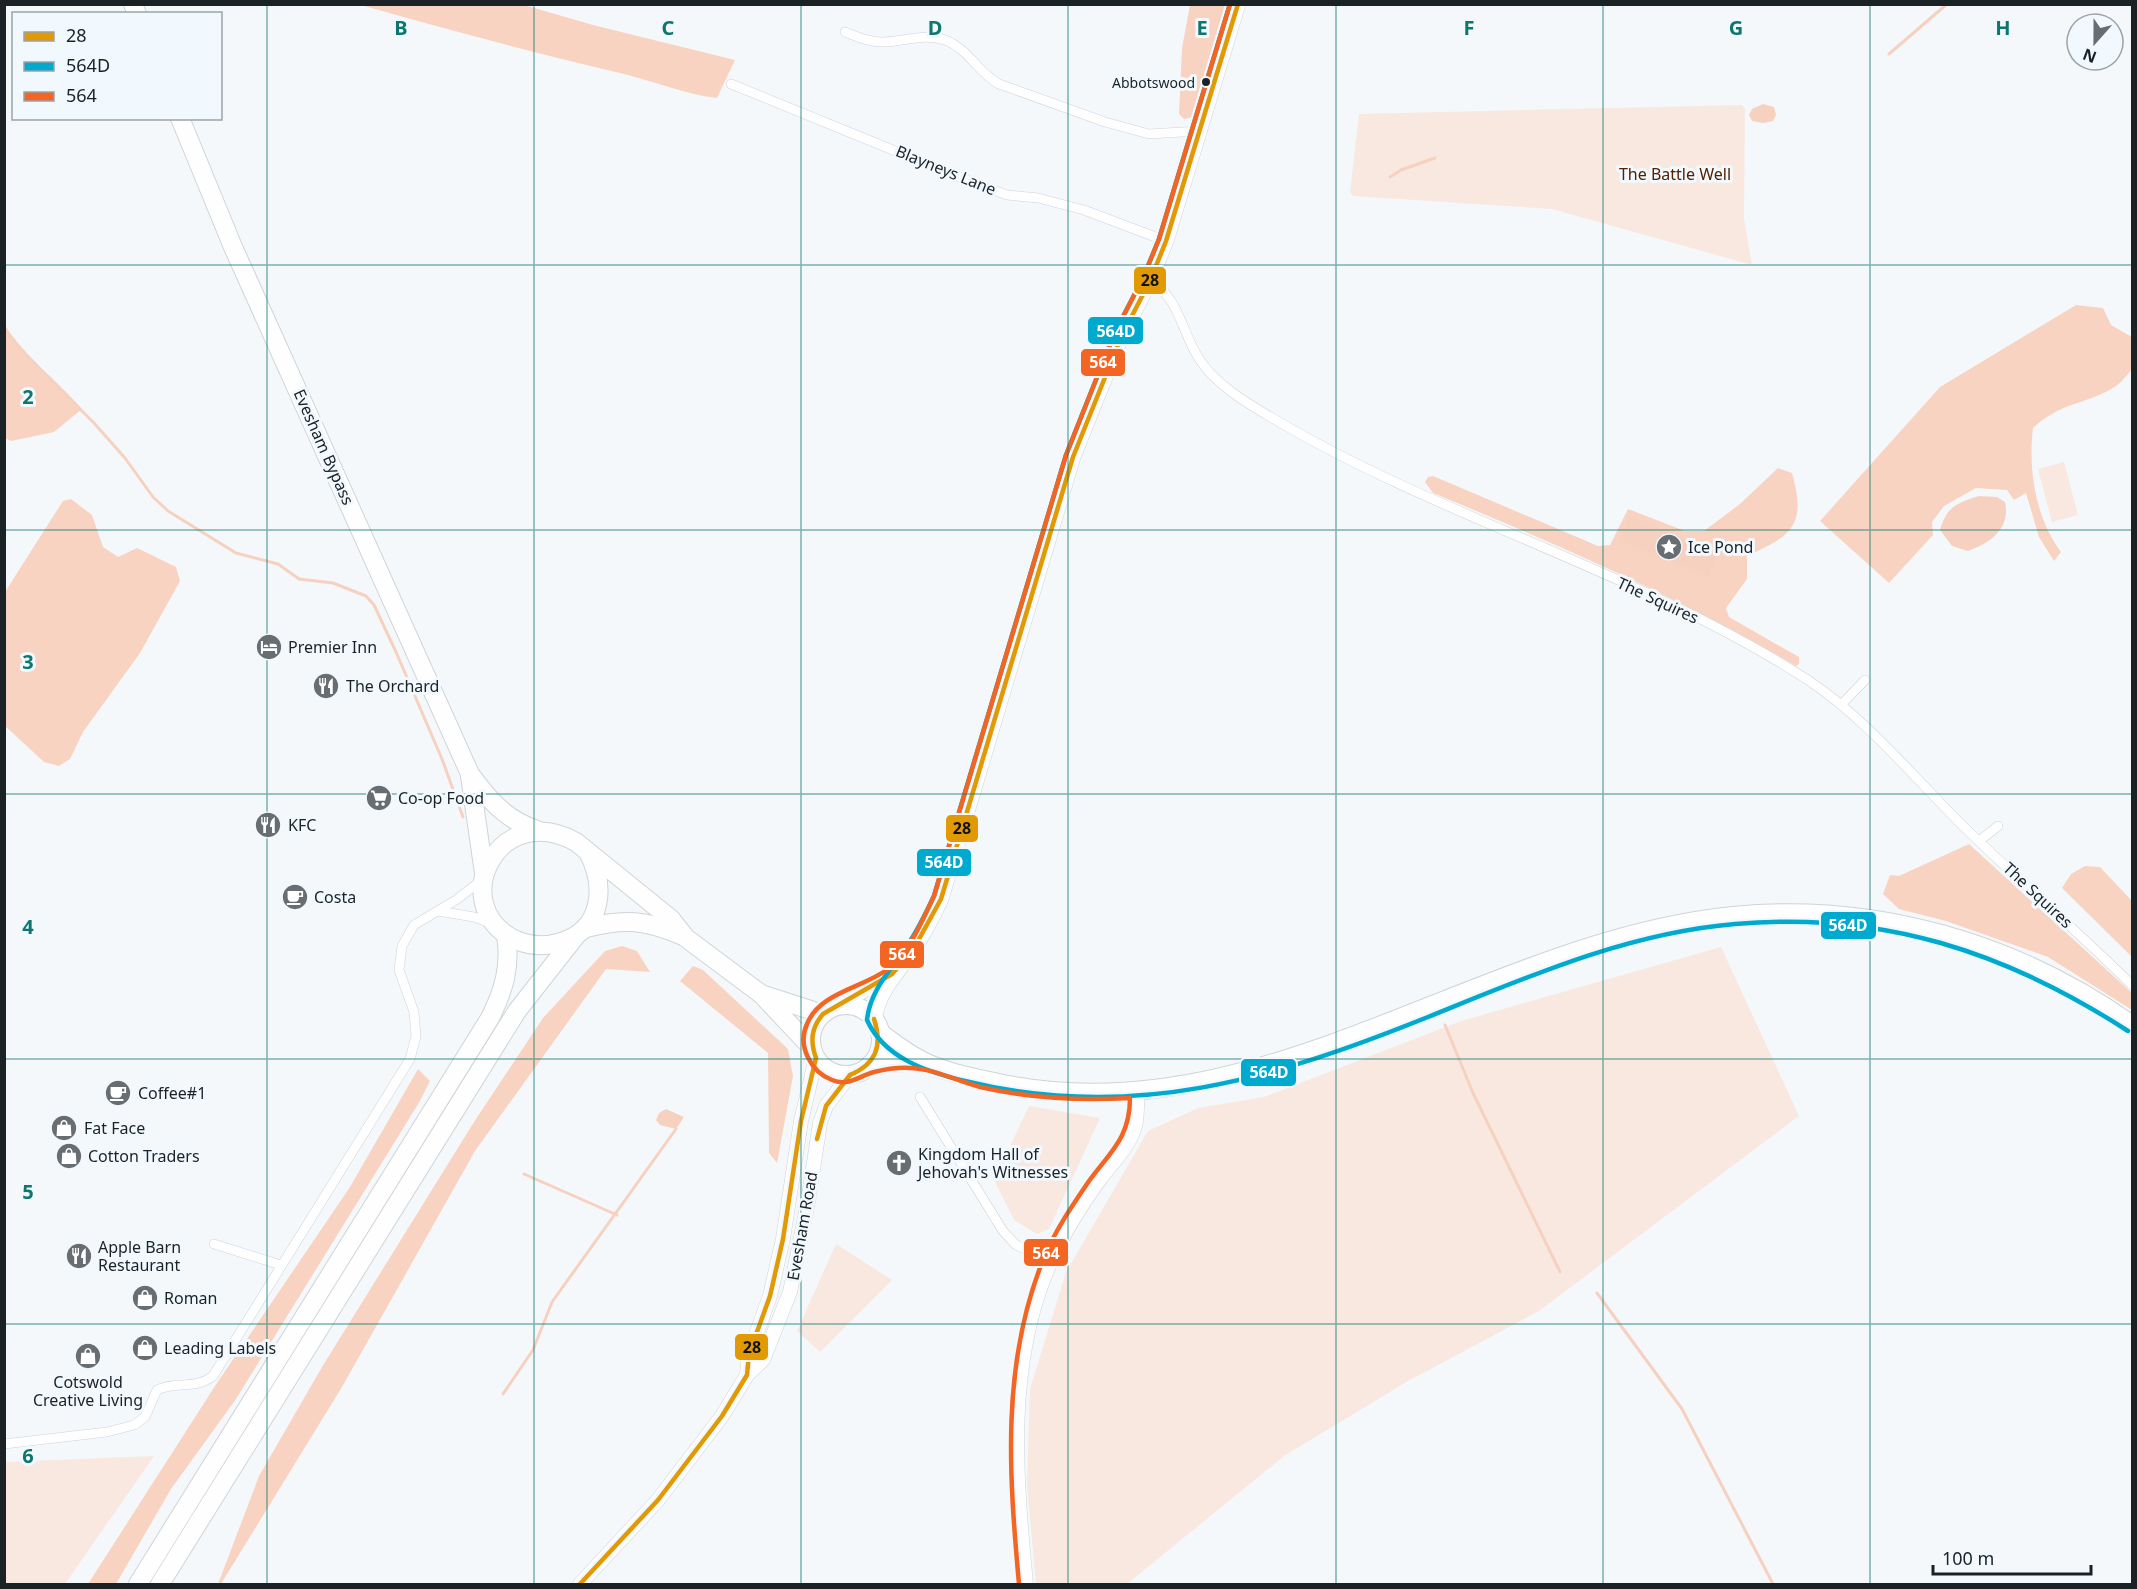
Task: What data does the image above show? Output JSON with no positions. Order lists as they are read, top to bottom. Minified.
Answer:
{"streets":{"highway":["Evesham Bypass"],"main road":["Evesham Road"],"street":["Blayneys Lane","The Squires"]},"parks":["The Battle Well"],"places":{"other":["Abbotswood"],"place":["Ice Pond"],"hotel":["Premier Inn"],"restaurant":["The Orchard","KFC","Apple Barn Restaurant"],"supermarket":["Co-op Food"],"cafe":["Costa","Coffee#1"],"shop":["Fat Face","Cotton Traders","Roman","Leading Labels","Cotswold Creative Living"],"church":["Kingdom Hall of Jehovah's Witnesses"]},"lines":["transit line 28","transit line 564D","transit line 564"],"legend":["28","564D","564"],"scale_bar":"100 m","north":"bottom","grid":{"columns":["B","C","D","E","F","G","H"],"rows":["2","3","4","5","6"]}}
